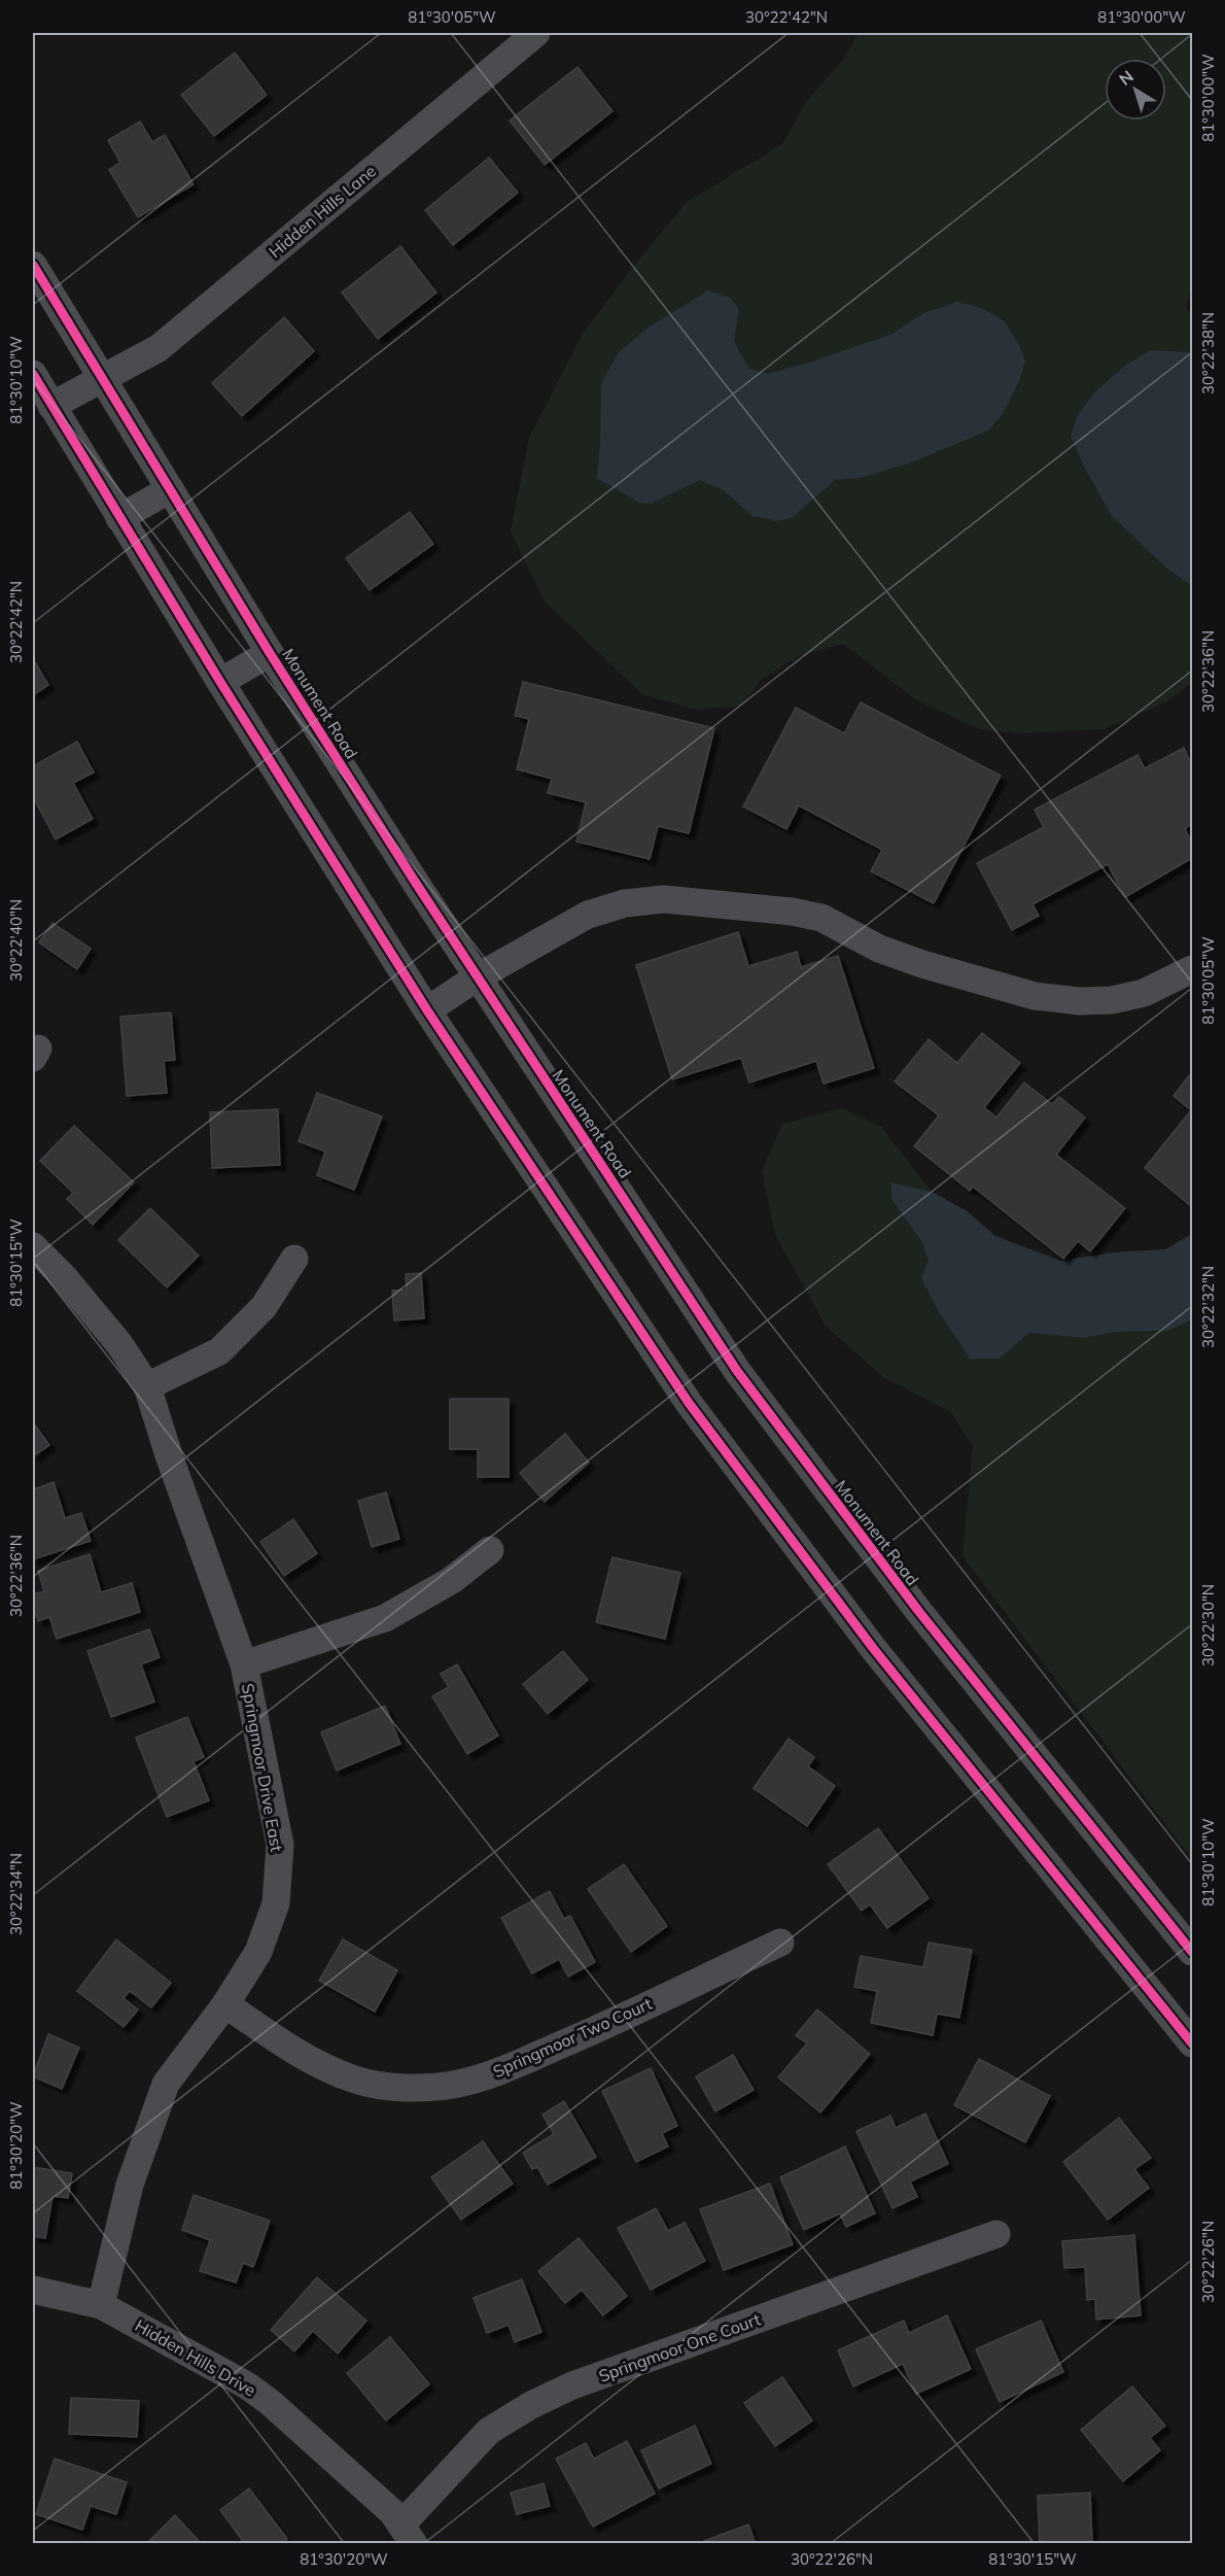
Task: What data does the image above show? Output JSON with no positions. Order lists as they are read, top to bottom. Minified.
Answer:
{"streets":{"street":["Hidden Hills Lane","Monument Road","Springmoor Drive East","Springmoor Two Court","Springmoor One Court","Hidden Hills Drive"]},"crossings":[["Hidden Hills Lane","Monument Road"],["Springmoor Drive East","Springmoor Two Court"],["Springmoor Drive East","Hidden Hills Drive"],["Springmoor One Court","Hidden Hills Drive"]],"north":"top left","coordinates":["81°30'05\"W","30°22'42\"N","81°30'00\"W","30°22'38\"N","81°30'10\"W","30°22'36\"N","30°22'40\"N","81°30'15\"W","30°22'32\"N","30°22'30\"N","30°22'34\"N","81°30'20\"W","30°22'26\"N"]}
